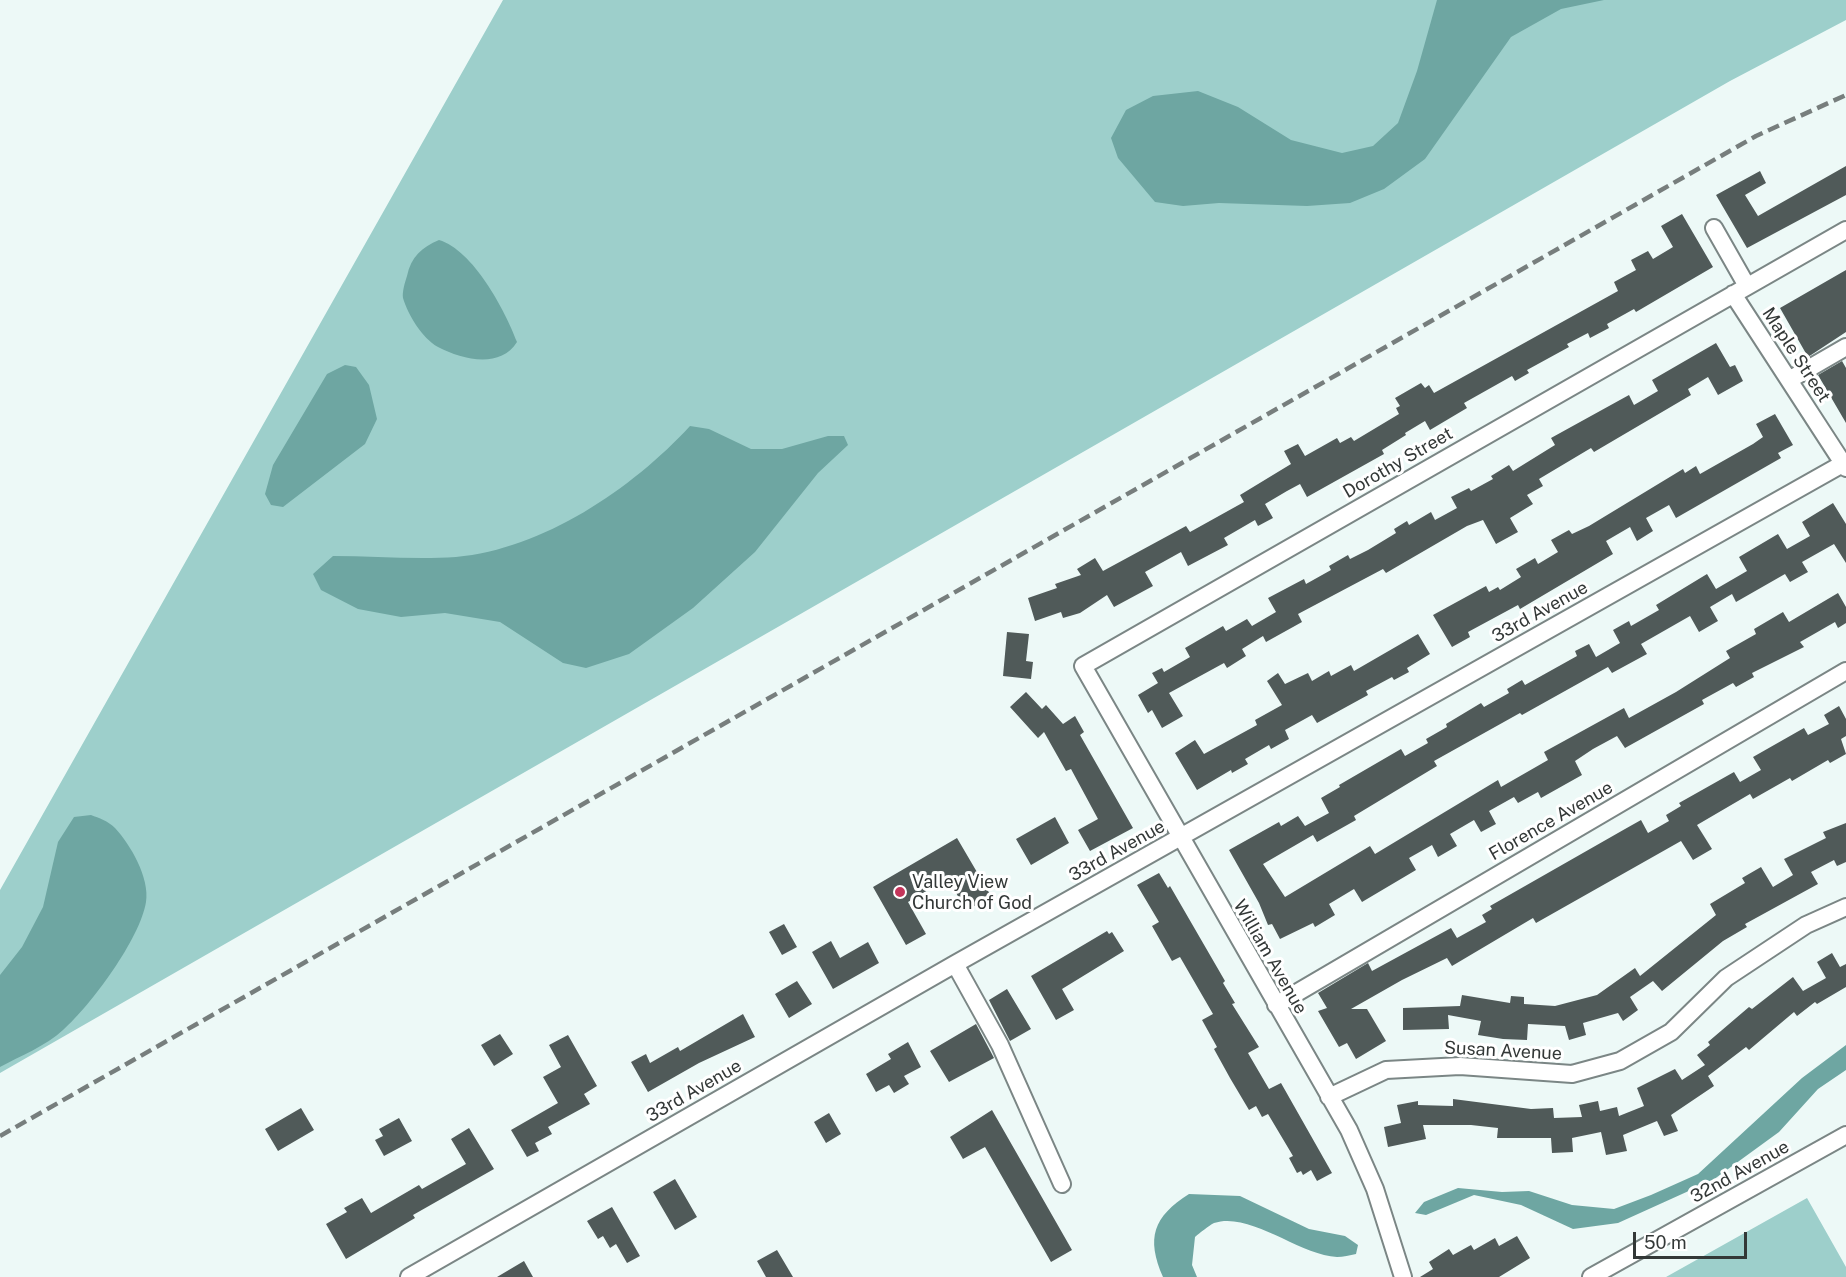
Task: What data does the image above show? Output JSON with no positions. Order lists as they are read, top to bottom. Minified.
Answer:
{"streets":{"street":["Maple Street","Dorothy Street","33rd Avenue","Florence Avenue","William Avenue","Susan Avenue","32nd Avenue"]},"crossings":[["Maple Street","Dorothy Street"],["Maple Street","33rd Avenue"],["Dorothy Street","William Avenue"],["33rd Avenue","William Avenue"],["Florence Avenue","William Avenue"],["William Avenue","Susan Avenue"]],"places":["Valley View Church of God"],"scale_bar":"50 m"}
